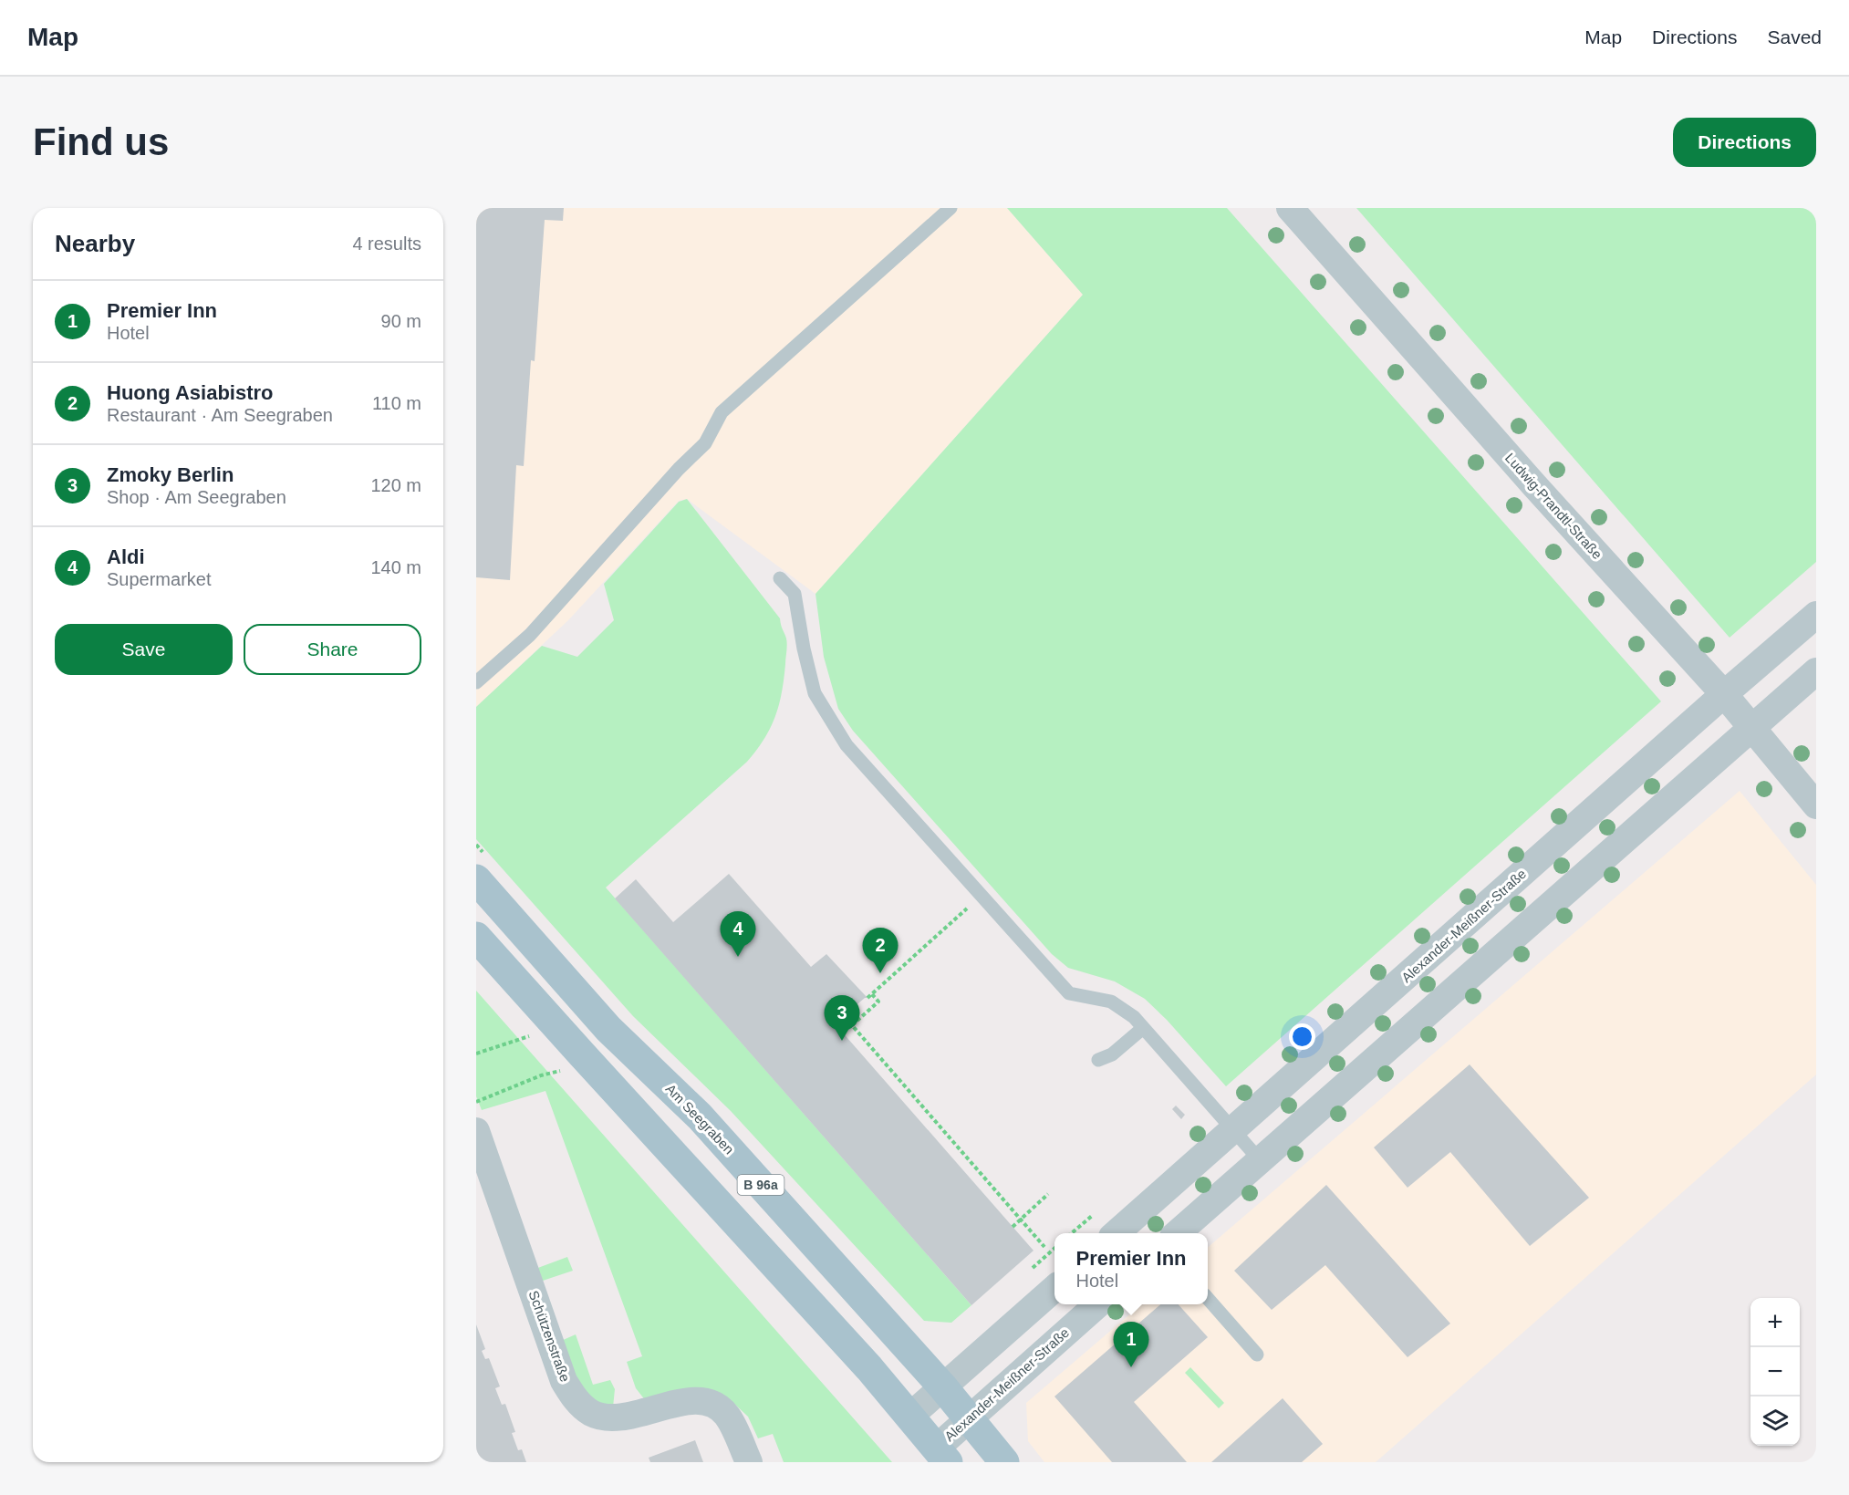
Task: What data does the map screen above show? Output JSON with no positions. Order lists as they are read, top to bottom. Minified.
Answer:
{"streets":{"main road":["Am Seegraben","B 96a"],"street":["Ludwig-Prandtl-Straße","Alexander-Meißner-Straße","Schützenstraße"]},"crossings":[["Ludwig-Prandtl-Straße","Alexander-Meißner-Straße"],["Alexander-Meißner-Straße","Am Seegraben"],["Alexander-Meißner-Straße","B 96a"]],"page":{"header":"Map","nav":["Map","Directions","Saved"],"buttons":["Directions",["Save","Share"]],"title":"Find us","heading":["Nearby","4 results"],"list":[{"mark":"1","name":"Premier Inn","note":"Hotel","value":"90 m"},{"mark":"2","name":"Huong Asiabistro","note":"Restaurant · Am Seegraben","value":"110 m"},{"mark":"3","name":"Zmoky Berlin","note":"Shop · Am Seegraben","value":"120 m"},{"mark":"4","name":"Aldi","note":"Supermarket","value":"140 m"}],"pins":["4","2","3","1"],"popup":["Premier Inn","Hotel"],"map_buttons":["+","−"]}}
